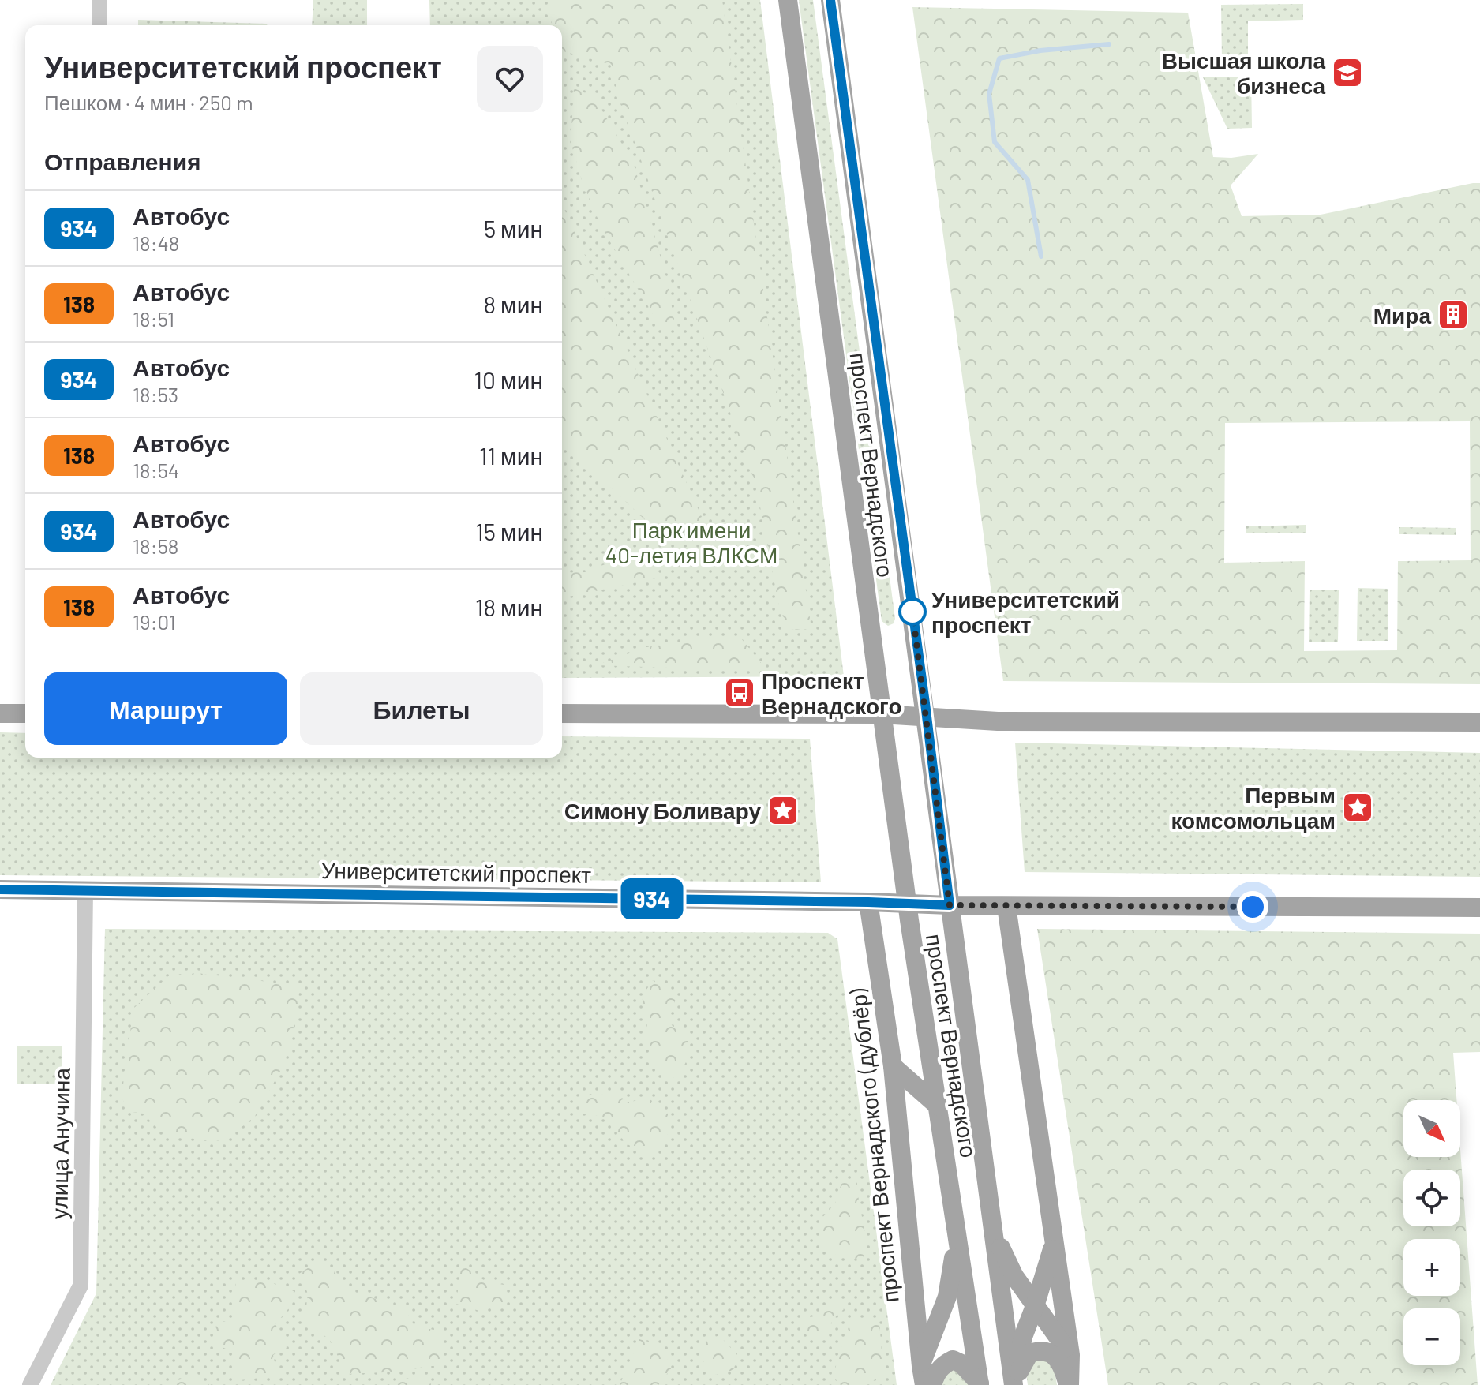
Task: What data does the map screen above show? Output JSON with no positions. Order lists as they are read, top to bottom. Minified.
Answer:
{"streets":{"main road":["проспект Вернадского","Университетский проспект","проспект Вернадского (дублёр)"],"street":["улица Анучина"]},"crossings":[["проспект Вернадского","Университетский проспект"],["Университетский проспект","улица Анучина"],["Университетский проспект","проспект Вернадского (дублёр)"]],"parks":["Парк имени 40-летия ВЛКСМ"],"places":{"school or university":["Высшая школа бизнеса"],"building":["Мира"],"other":["Университетский проспект"],"bus stop":["Проспект Вернадского"],"place":["Первым комсомольцам","Симону Боливару"]},"lines":["bus line 934"],"north":"bottom right","page":{"on_map":"934","heading":[["Университетский проспект","Пешком · 4 мин · 250 m"],"Отправления"],"list":[{"mark":"934","name":"Автобус","note":"18:48","value":"5 мин"},{"mark":"138","name":"Автобус","note":"18:51","value":"8 мин"},{"mark":"934","name":"Автобус","note":"18:53","value":"10 мин"},{"mark":"138","name":"Автобус","note":"18:54","value":"11 мин"},{"mark":"934","name":"Автобус","note":"18:58","value":"15 мин"},{"mark":"138","name":"Автобус","note":"19:01","value":"18 мин"}],"buttons":["Маршрут","Билеты"],"map_buttons":["+","−"]}}
